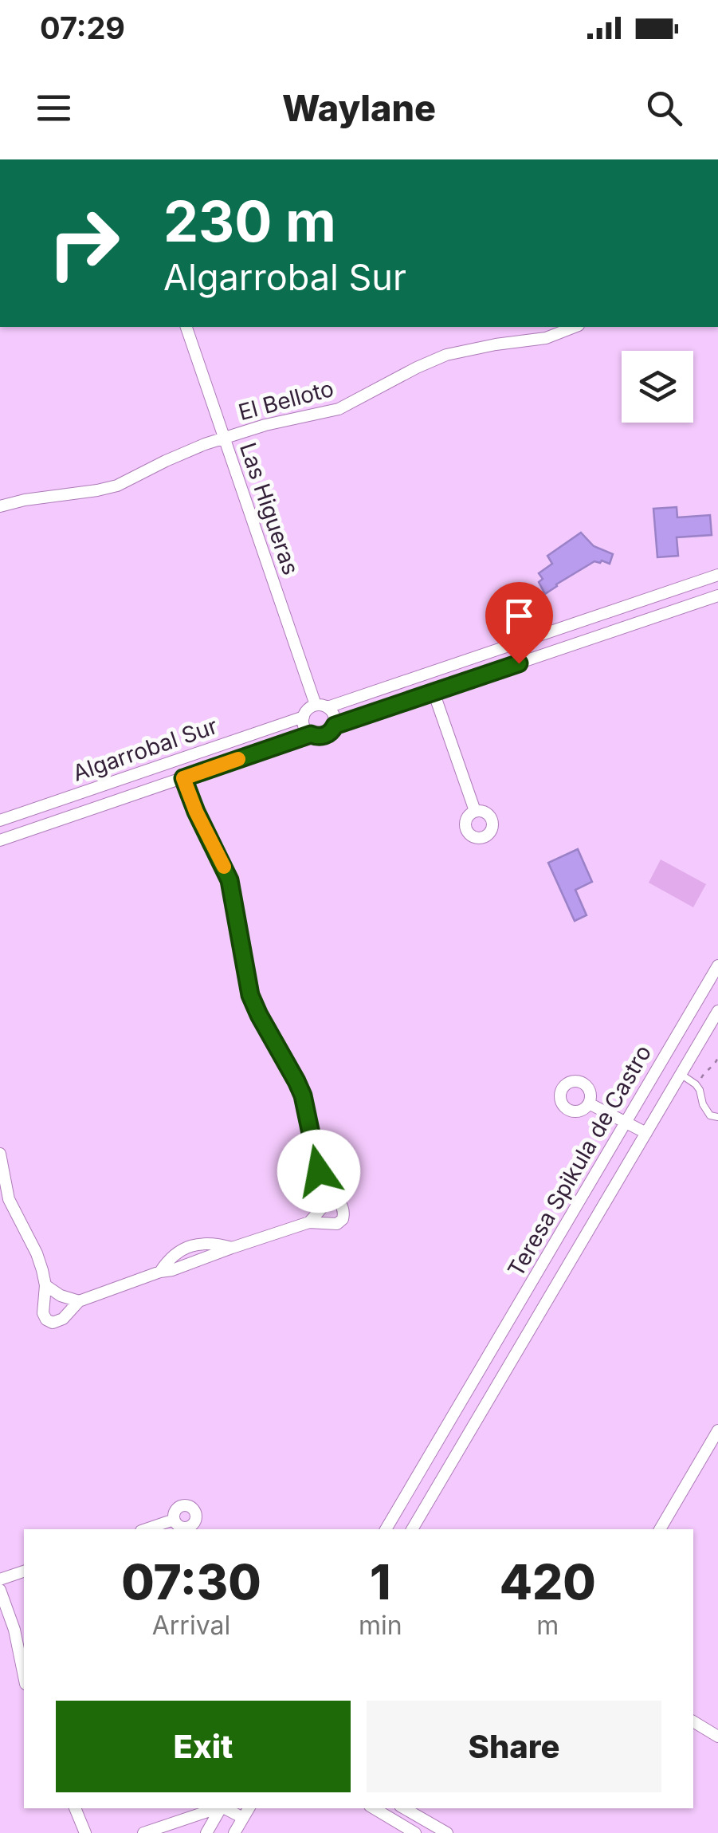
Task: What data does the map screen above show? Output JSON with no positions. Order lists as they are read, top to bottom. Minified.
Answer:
{"streets":{"street":["El Belloto","Las Higueras","Algarrobal Sur","Teresa Spikula de Castro"]},"crossings":[["El Belloto","Las Higueras"],["Las Higueras","Algarrobal Sur"]],"page":{"status":"07:29","header":"Waylane","turn":["230 m","Algarrobal Sur"],"eta":["07:30","Arrival","1","min","420","m"],"buttons":["Exit","Share"]}}
